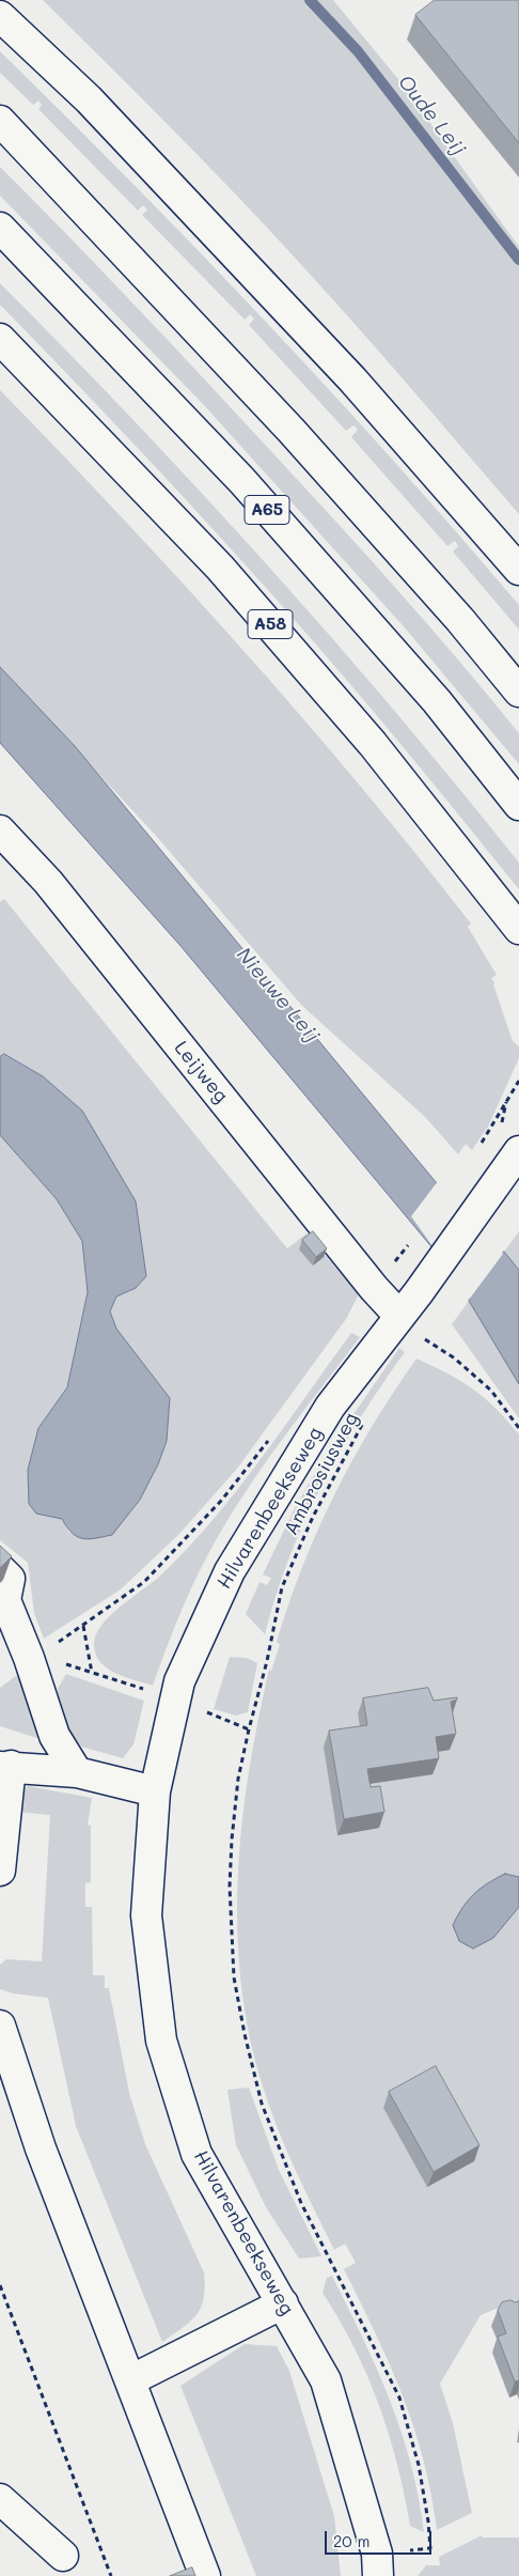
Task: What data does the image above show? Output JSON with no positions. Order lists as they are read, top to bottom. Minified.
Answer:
{"streets":{"main road":["A65","A58","Leijweg","Hilvarenbeekseweg"],"path":["Ambrosiusweg"]},"crossings":[["Leijweg","Hilvarenbeekseweg"],["Ambrosiusweg","Hilvarenbeekseweg"]],"water":["Oude Leij","Nieuwe Leij"],"scale_bar":"20 m"}
